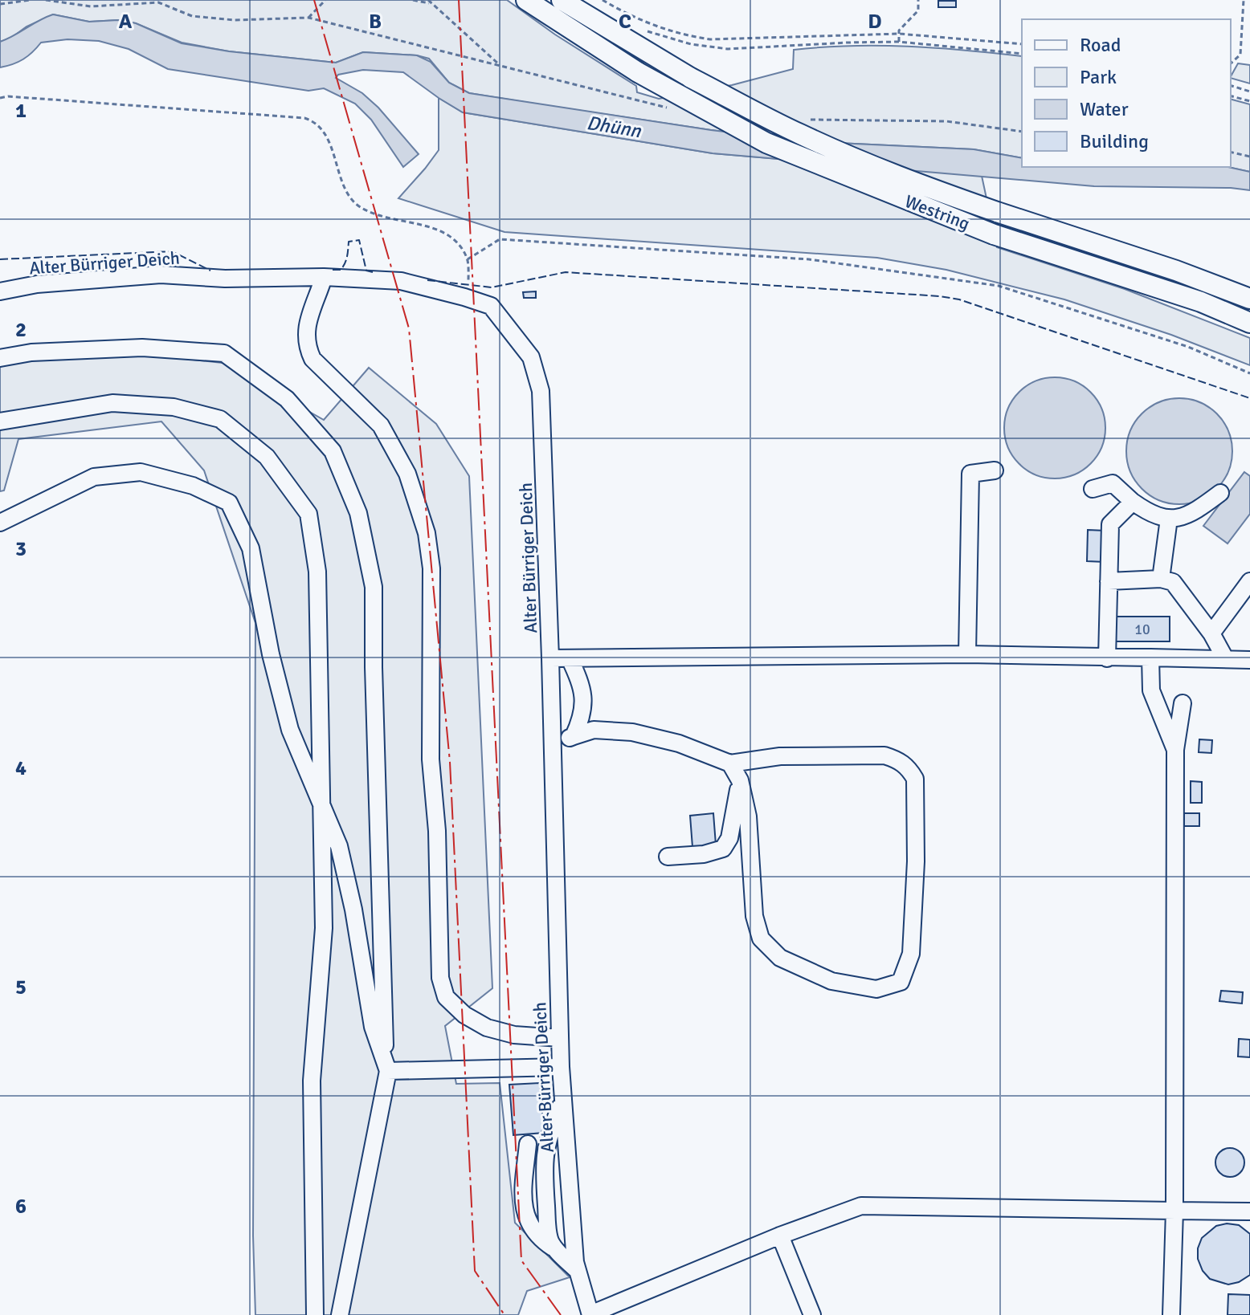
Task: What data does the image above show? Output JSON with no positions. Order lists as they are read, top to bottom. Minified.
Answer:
{"streets":{"main road":["Westring"],"lane":["Alter Bürriger Deich"]},"water":["Dhünn"],"house_numbers":["10"],"legend":["Road","Park","Water","Building"],"grid":{"columns":["A","B","C","D"],"rows":["1","2","3","4","5","6"]}}
